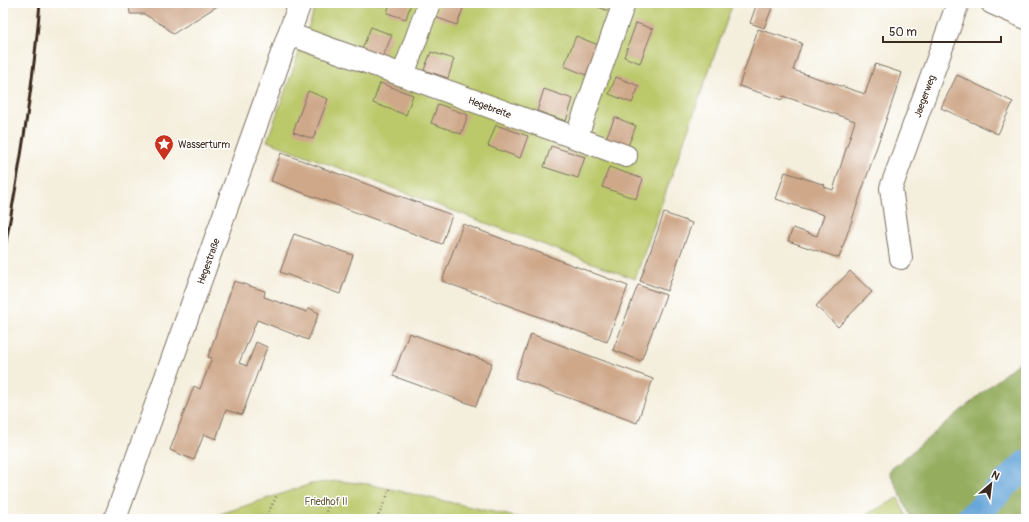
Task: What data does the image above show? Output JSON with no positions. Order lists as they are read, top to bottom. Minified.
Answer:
{"streets":{"street":["Jaegerweg","Hegebreite","Hegestraße"]},"crossings":[["Hegebreite","Hegestraße"]],"parks":["Friedhof II"],"places":{"place":["Wasserturm"]},"scale_bar":"50 m","north":"top right"}
